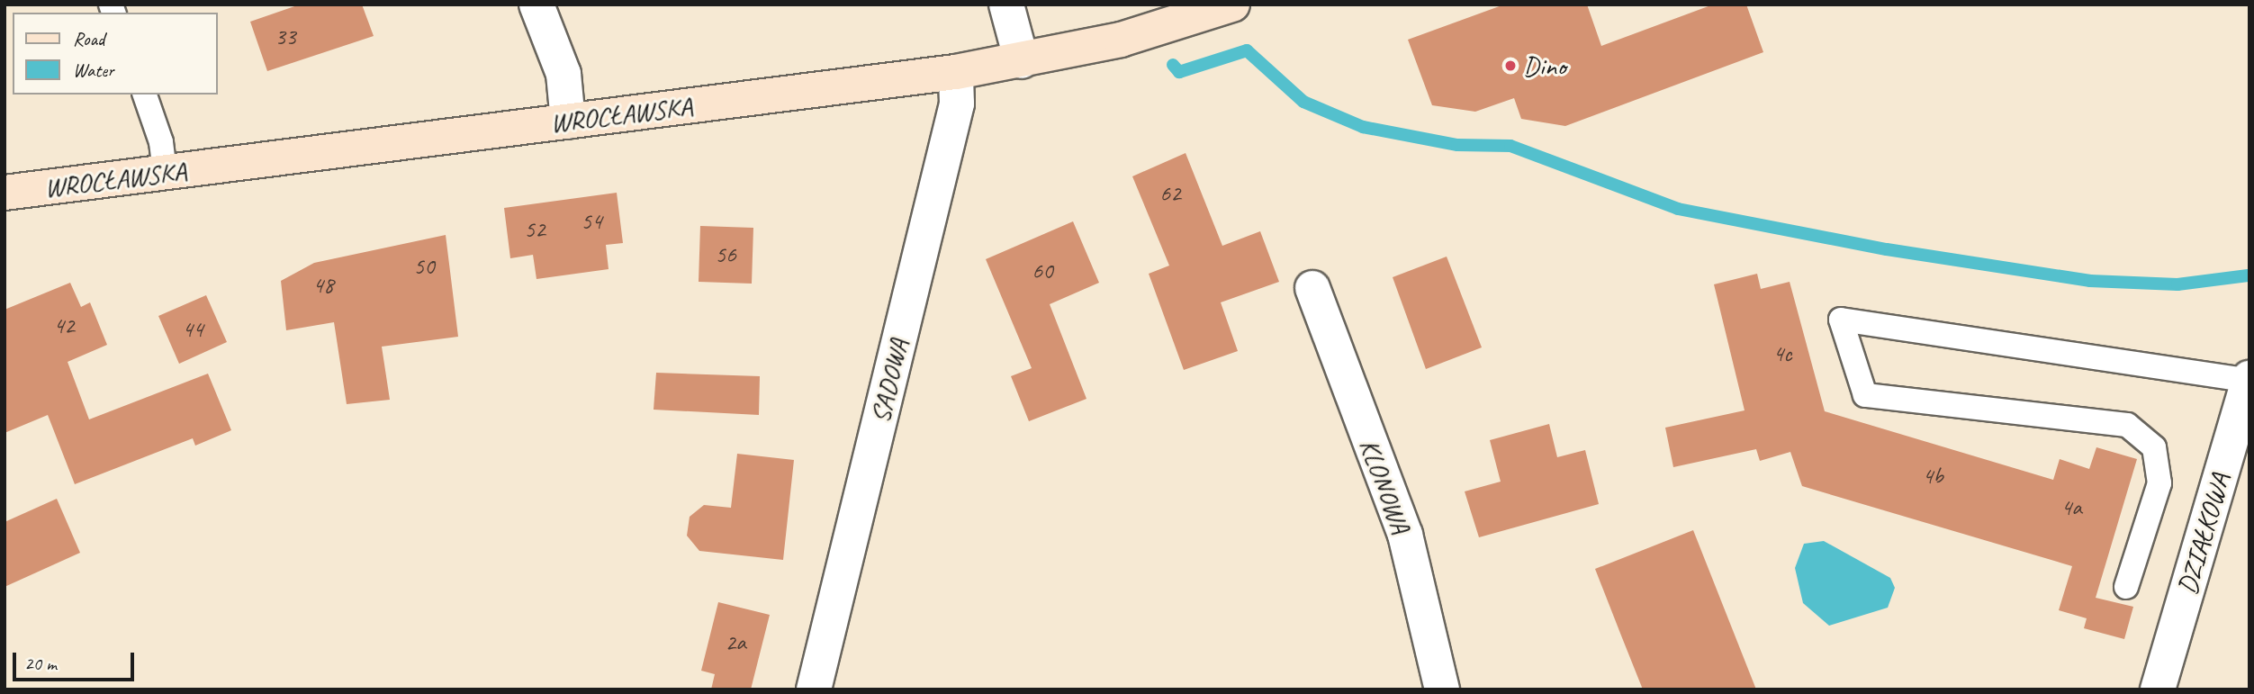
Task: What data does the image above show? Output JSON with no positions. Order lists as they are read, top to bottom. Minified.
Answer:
{"streets":{"main road":["WROCŁAWSKA"],"street":["SADOWA","KLONOWA","DZIAŁKOWA"]},"crossings":[["WROCŁAWSKA","SADOWA"]],"places":["Dino"],"house_numbers":["33","62","54","52","56","50","60","48","42","44","4c","4b","4a","2a"],"legend":["Road","Water"],"scale_bar":"20 m"}
